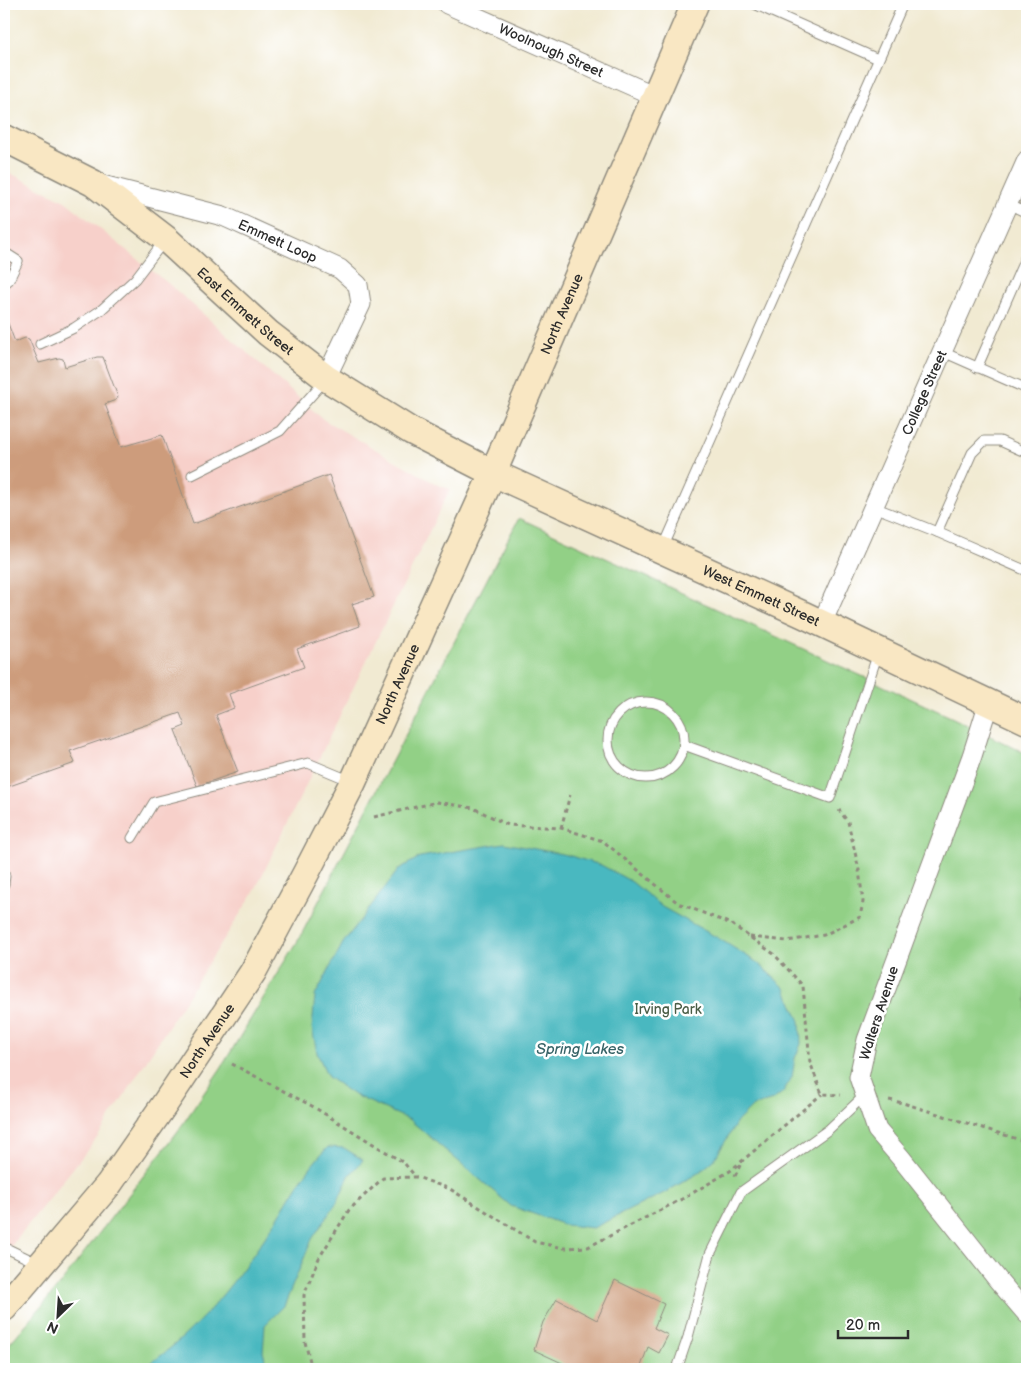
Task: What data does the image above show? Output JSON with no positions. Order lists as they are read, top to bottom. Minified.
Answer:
{"streets":{"street":["Woolnough Street","Emmett Loop","East Emmett Street","North Avenue","College Street","West Emmett Street","Walters Avenue"]},"crossings":[["Woolnough Street","North Avenue"],["Emmett Loop","East Emmett Street"],["East Emmett Street","North Avenue"],["East Emmett Street","West Emmett Street"],["North Avenue","West Emmett Street"],["College Street","West Emmett Street"],["West Emmett Street","Walters Avenue"]],"water":["Spring Lakes"],"parks":["Irving Park"],"scale_bar":"20 m","north":"bottom left"}
